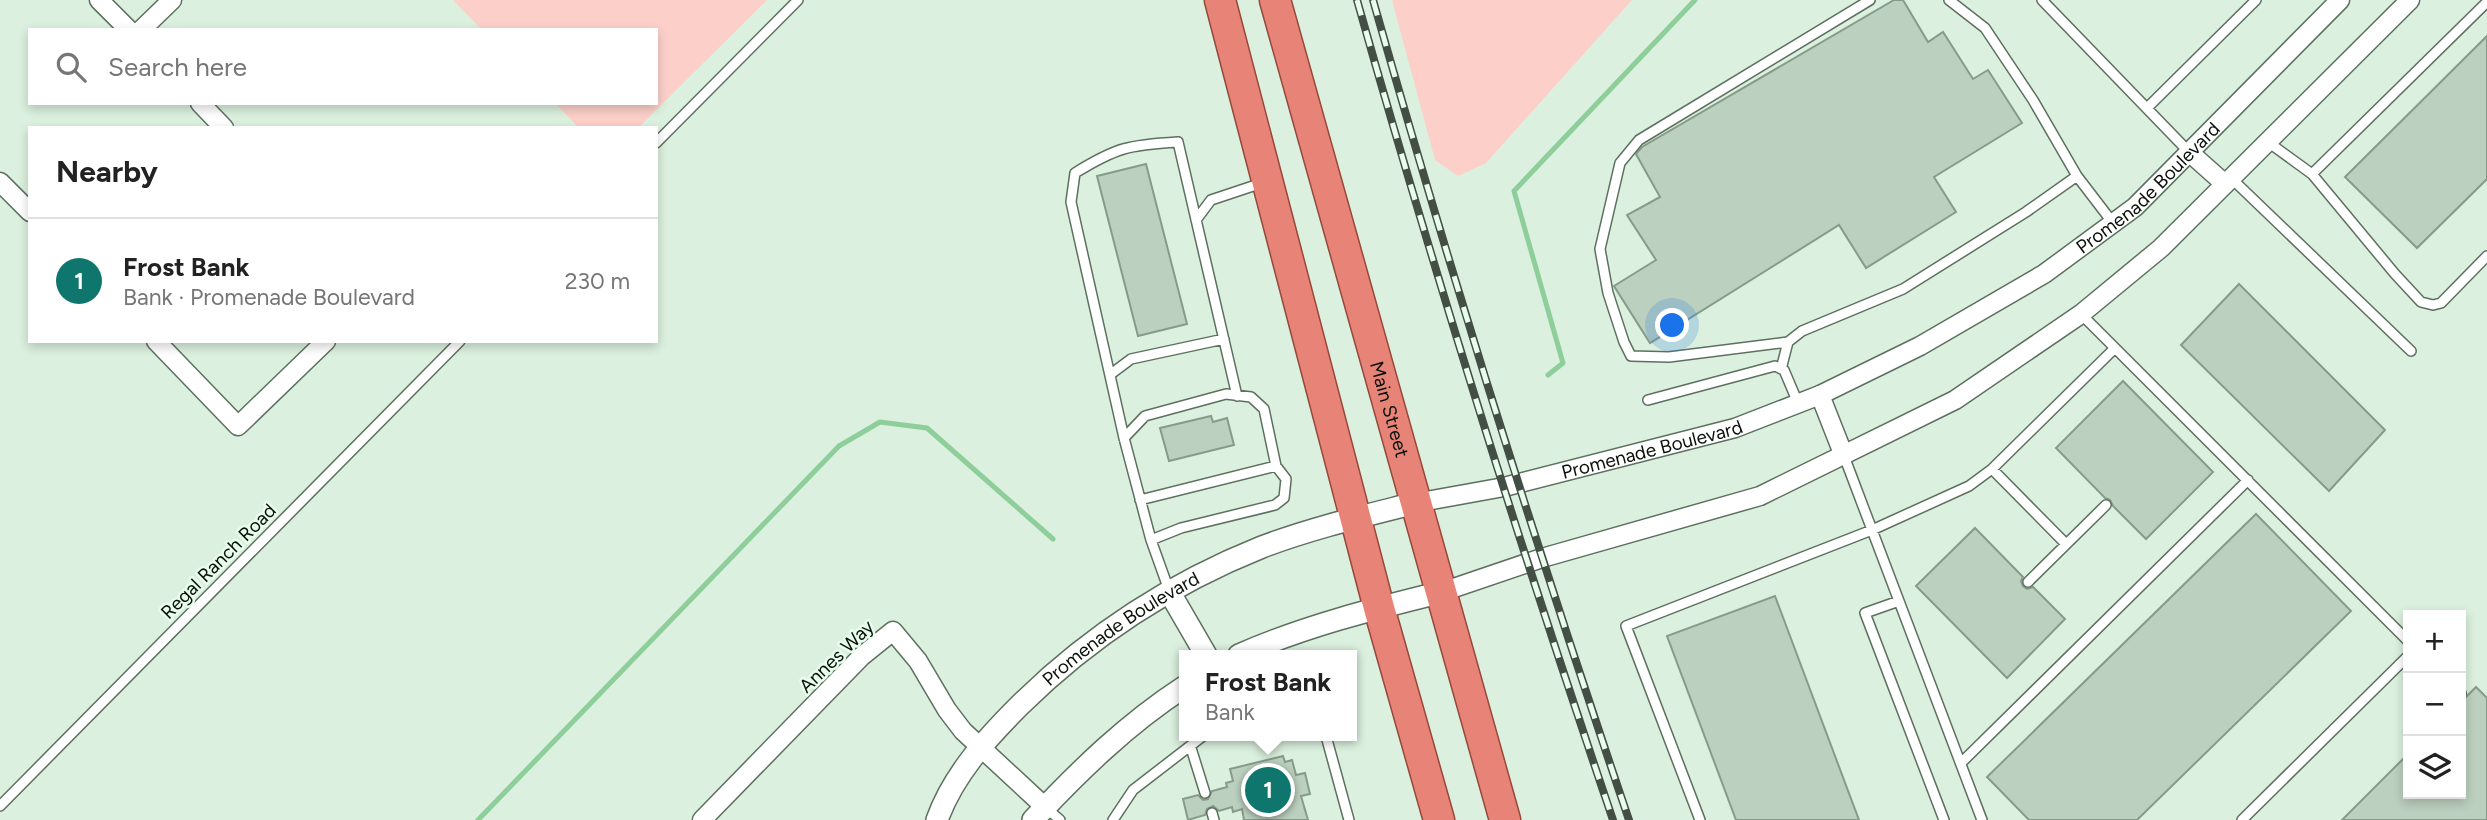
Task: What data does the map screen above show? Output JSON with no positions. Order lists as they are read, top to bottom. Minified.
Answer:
{"streets":{"highway":["Main Street"],"street":["Promenade Boulevard","Annes Way"],"lane":["Regal Ranch Road"]},"crossings":[["Promenade Boulevard","Main Street"],["Promenade Boulevard","Annes Way"]],"page":{"search":"Search here","heading":"Nearby","list":[{"mark":"1","name":"Frost Bank","note":"Bank · Promenade Boulevard","value":"230 m"}],"map_buttons":["+","−"],"popup":["Frost Bank","Bank"],"pins":"1"}}
